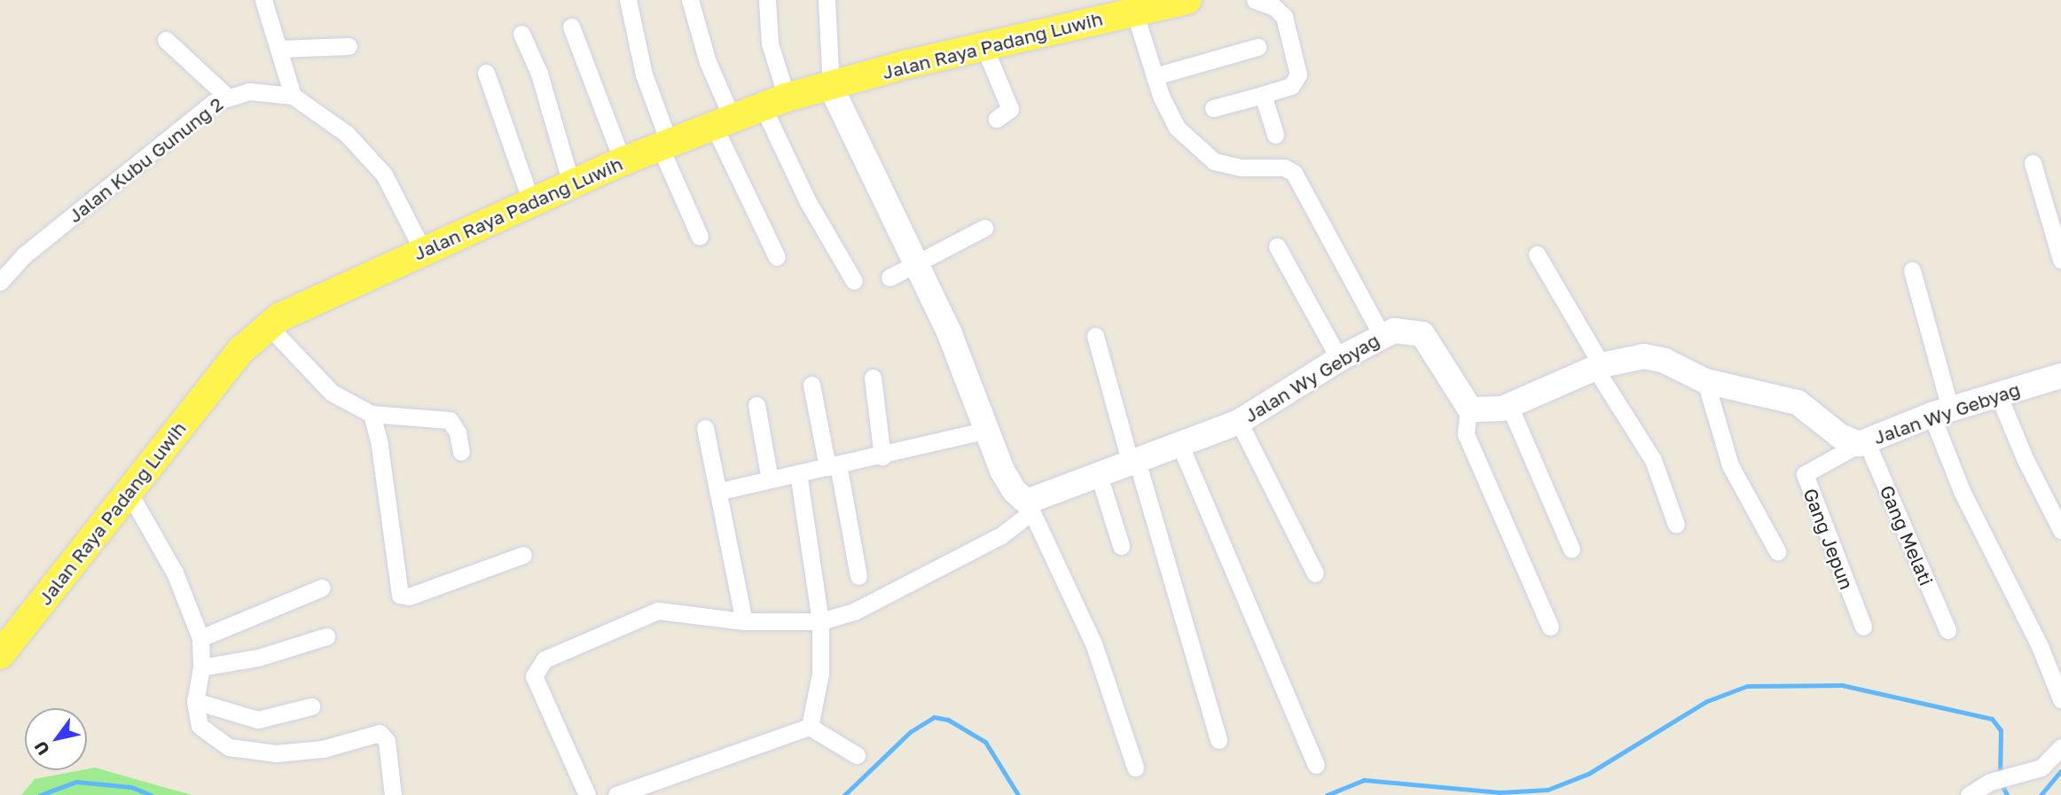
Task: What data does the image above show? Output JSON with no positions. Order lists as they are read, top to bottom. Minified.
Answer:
{"streets":{"main road":["Jalan Raya Padang Luwih"],"street":["Jalan Kubu Gunung 2","Jalan Wy Gebyag","Gang Melati","Gang Jepun"]},"crossings":[["Jalan Raya Padang Luwih","Jalan Kubu Gunung 2"],["Jalan Wy Gebyag","Gang Melati"],["Jalan Wy Gebyag","Gang Jepun"],["Gang Melati","Gang Jepun"]],"north":"bottom left"}
